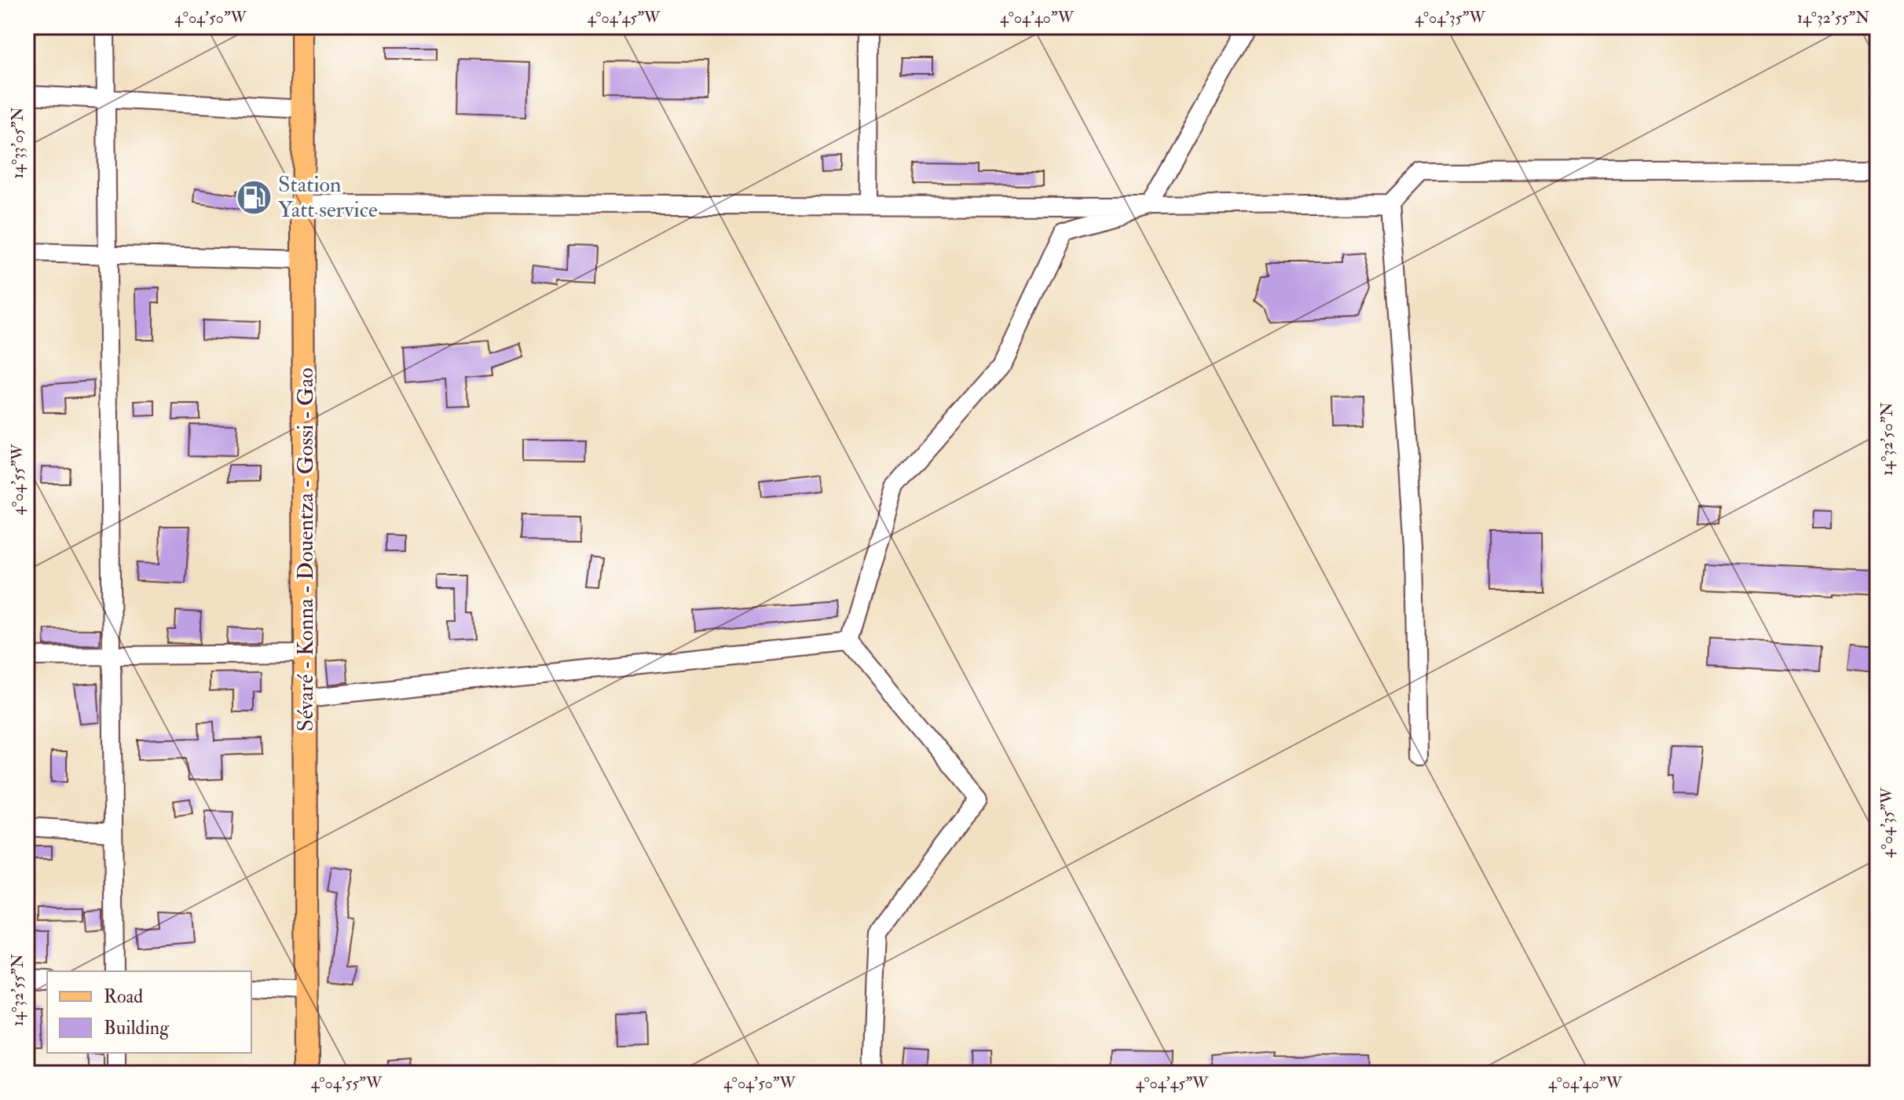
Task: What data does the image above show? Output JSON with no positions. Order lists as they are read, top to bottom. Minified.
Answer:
{"streets":{"main road":["Sévaré - Konna - Douentza - Gossi - Gao"]},"places":{"fuel station":["Station Yatt service"]},"legend":["Road","Building"],"coordinates":["4°04'50\"W","4°04'45\"W","4°04'40\"W","4°04'35\"W","14°32'55\"N","14°33'05\"N","14°32'50\"N","4°04'55\"W"]}
